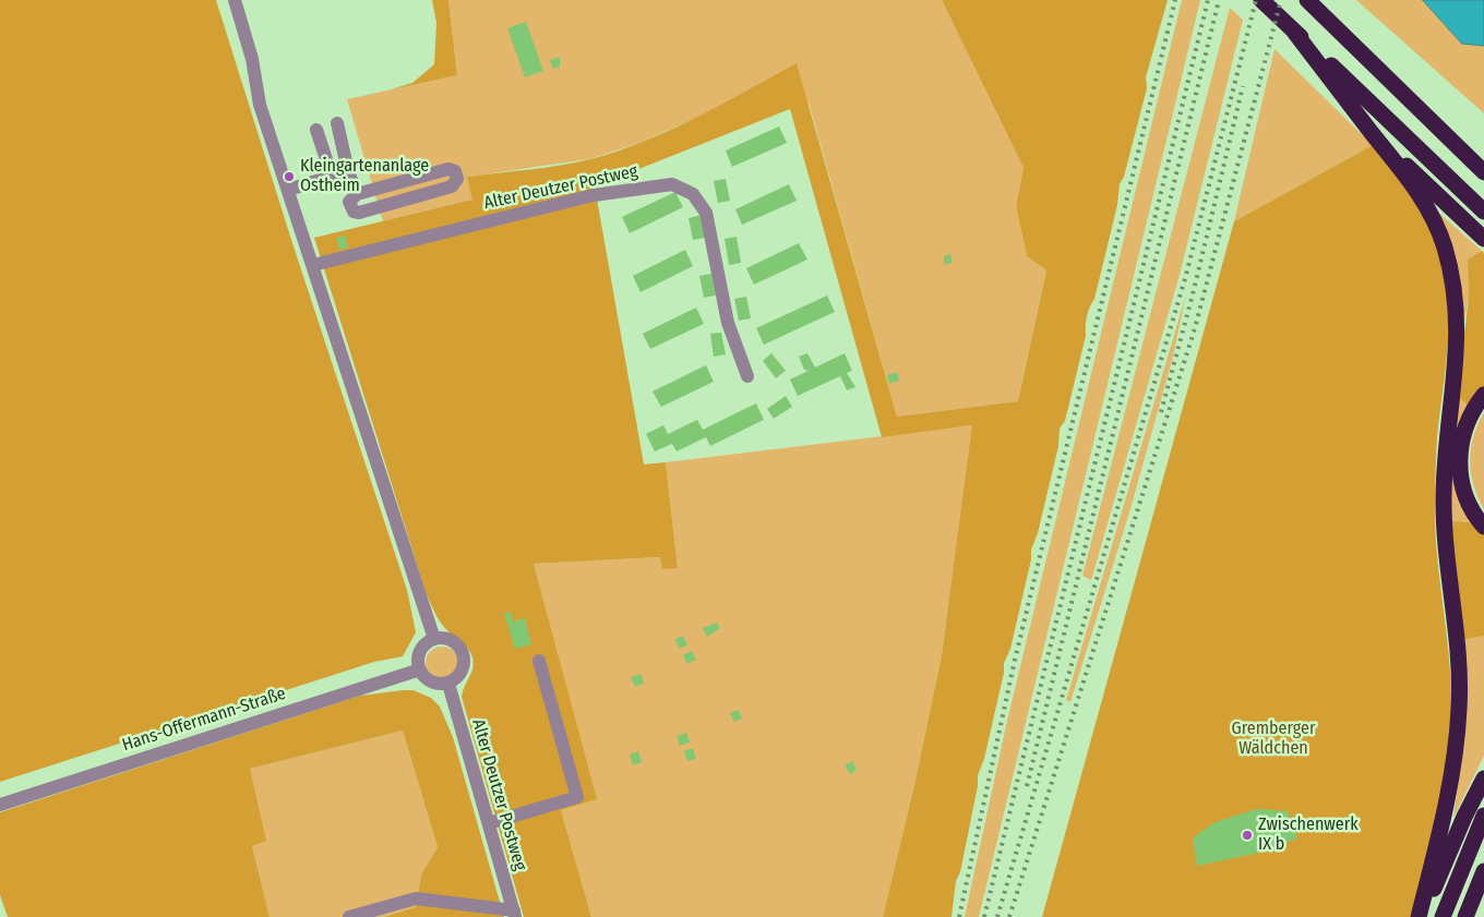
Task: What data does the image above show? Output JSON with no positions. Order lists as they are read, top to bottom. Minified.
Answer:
{"streets":{"street":["Alter Deutzer Postweg","Hans-Offermann-Straße"]},"crossings":[["Alter Deutzer Postweg","Hans-Offermann-Straße"]],"parks":["Gremberger Wäldchen"],"places":["Kleingartenanlage Ostheim","Zwischenwerk IX b"]}
